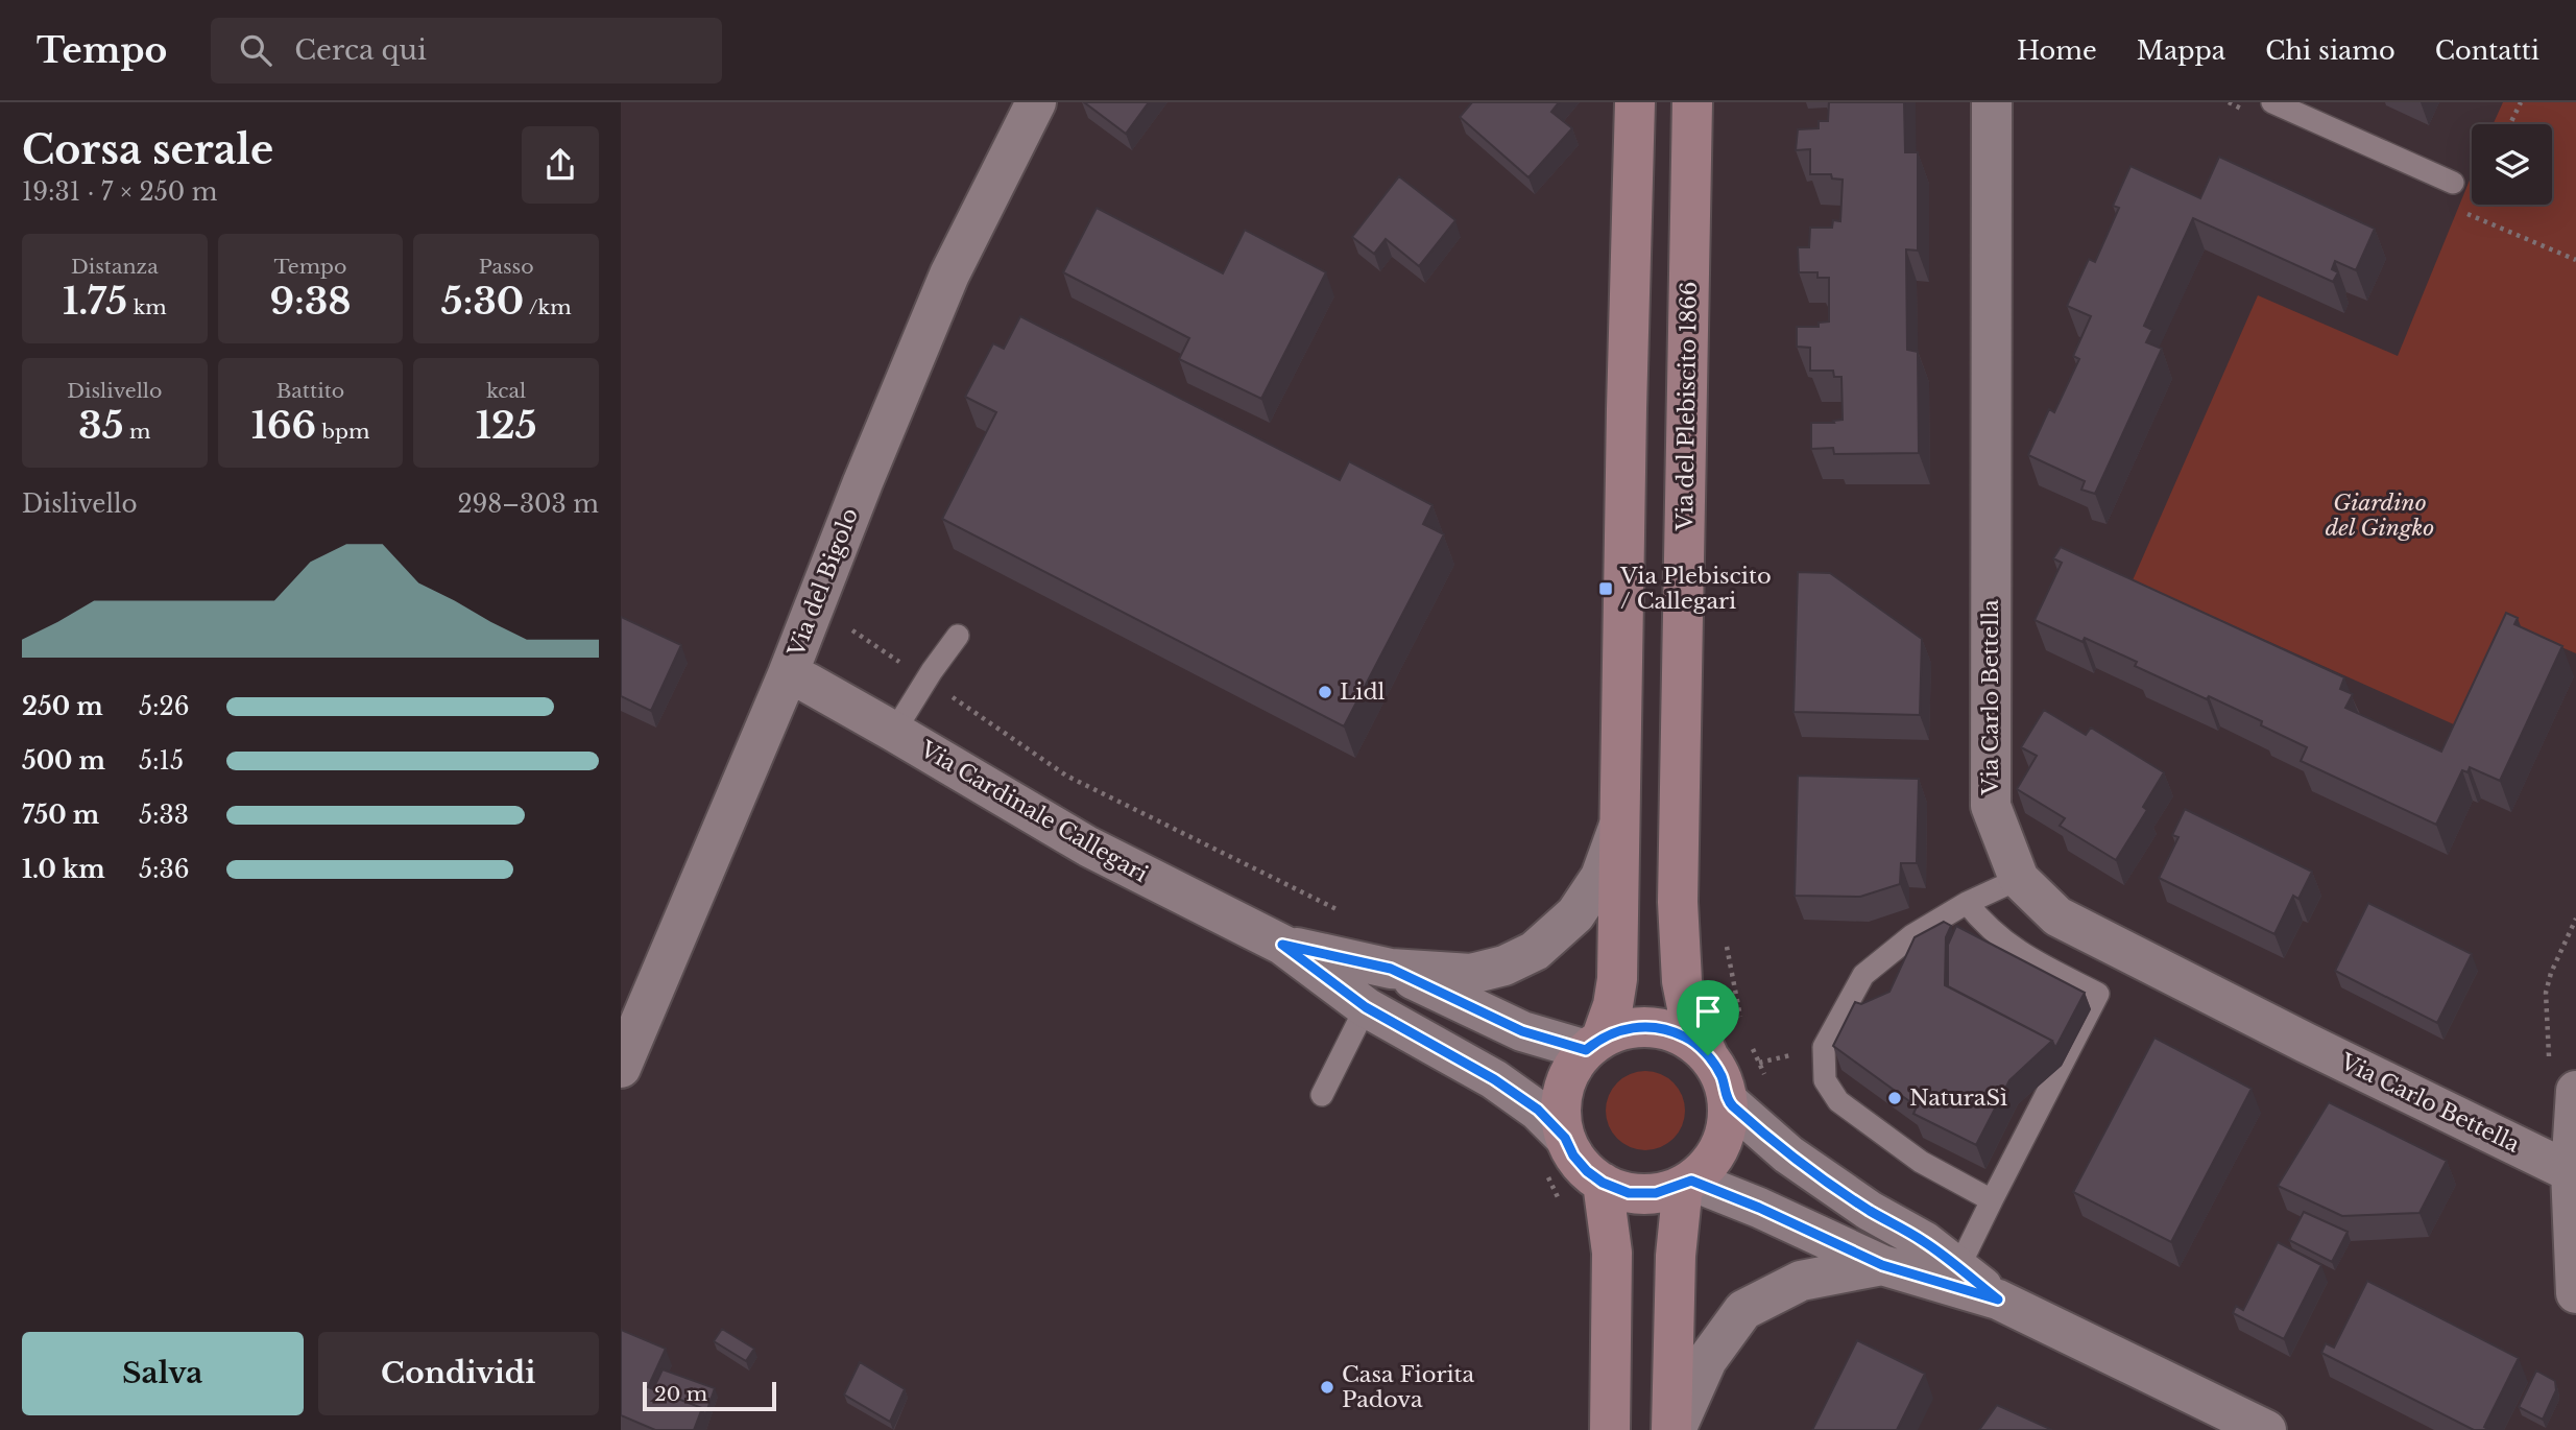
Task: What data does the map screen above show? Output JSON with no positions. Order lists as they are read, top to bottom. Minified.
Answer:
{"streets":{"main road":["Via del Plebiscito 1866"],"street":["Via del Bigolo","Via Carlo Bettella","Via Cardinale Callegari"]},"crossings":[["Via del Plebiscito 1866","Via Cardinale Callegari"],["Via del Bigolo","Via Cardinale Callegari"]],"parks":["Giardino del Gingko"],"places":{"transit":["Via Plebiscito / Callegari"],"other":["Lidl","NaturaSì","Casa Fiorita Padova"]},"scale_bar":"20 m","page":{"header":"Tempo","search":"Cerca qui","nav":["Home","Mappa","Chi siamo","Contatti"],"heading":["Corsa serale","19:31 · 7 × 250 m"],"stats":[["Distanza","1.75 km"],["Tempo","9:38"],["Passo","5:30 /km"],["Dislivello","35 m"],["Battito","166 bpm"],["kcal","125"]],"chart":["Dislivello","298–303 m"],"list":[{"name":"250 m","note":"5:26"},{"name":"500 m","note":"5:15"},{"name":"750 m","note":"5:33"},{"name":"1.0 km","note":"5:36"}],"buttons":["Salva","Condividi"],"scale":"20 m"}}
